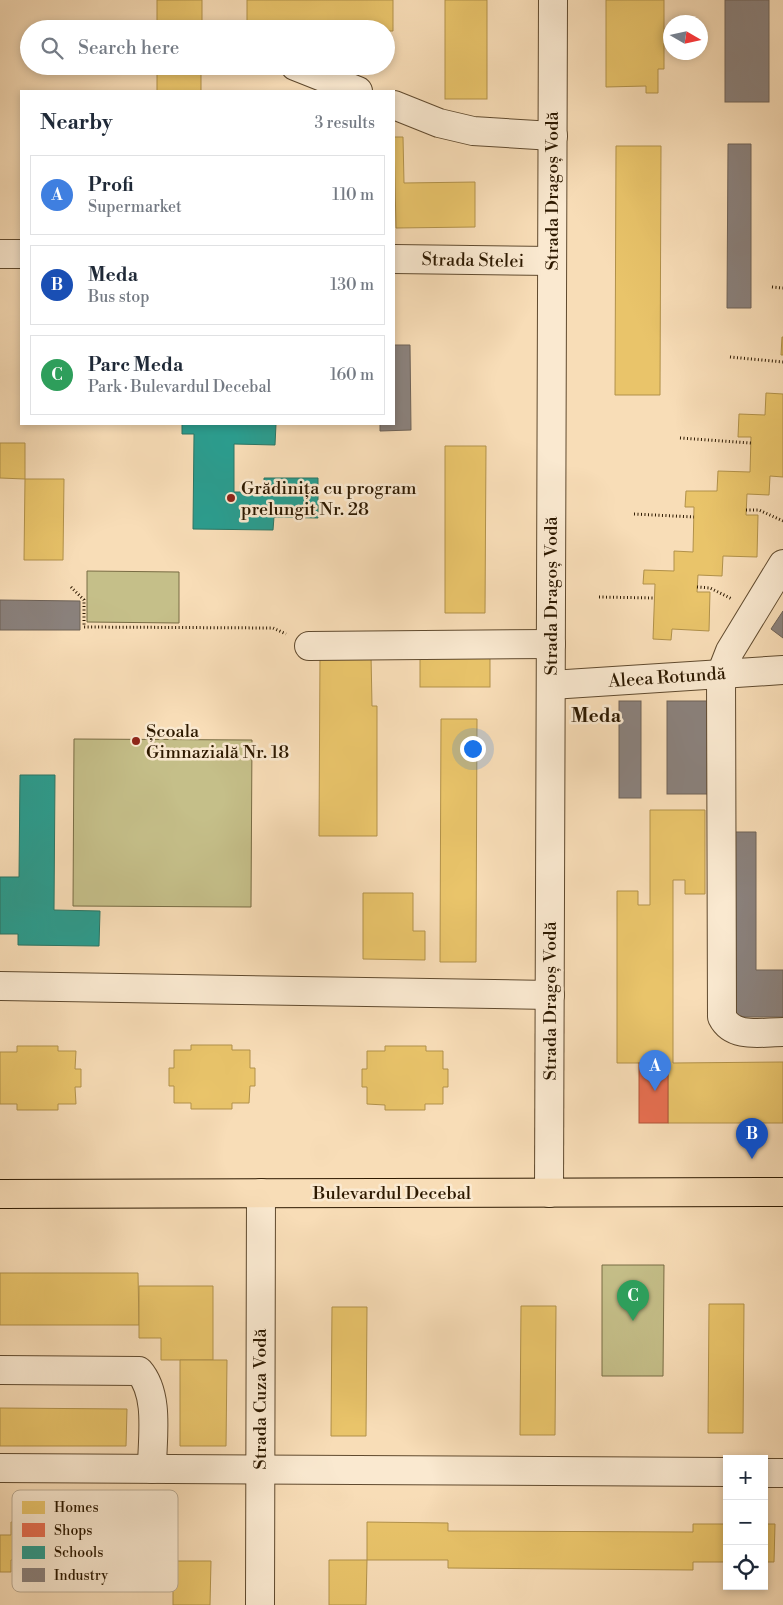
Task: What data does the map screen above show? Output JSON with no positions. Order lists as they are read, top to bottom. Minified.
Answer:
{"streets":{"main road":["Bulevardul Decebal"],"street":["Strada Dragoș Vodă","Strada Stelei","Aleea Rotundă","Strada Cuza Vodă"]},"crossings":[["Strada Dragoș Vodă","Strada Stelei"],["Strada Dragoș Vodă","Aleea Rotundă"],["Strada Dragoș Vodă","Bulevardul Decebal"],["Bulevardul Decebal","Strada Cuza Vodă"]],"districts":["Meda"],"places":["Grădinița cu program prelungit Nr. 28","Școala Gimnazială Nr. 18"],"legend":["Homes","Shops","Schools","Industry"],"north":"right","page":{"search":"Search here","heading":["Nearby","3 results"],"list":[{"mark":"A","name":"Profi","note":"Supermarket","value":"110 m"},{"mark":"B","name":"Meda","note":"Bus stop","value":"130 m"},{"mark":"C","name":"Parc Meda","note":"Park · Bulevardul Decebal","value":"160 m"}],"pins":["A","B","C"],"map_buttons":["+","−"]}}
